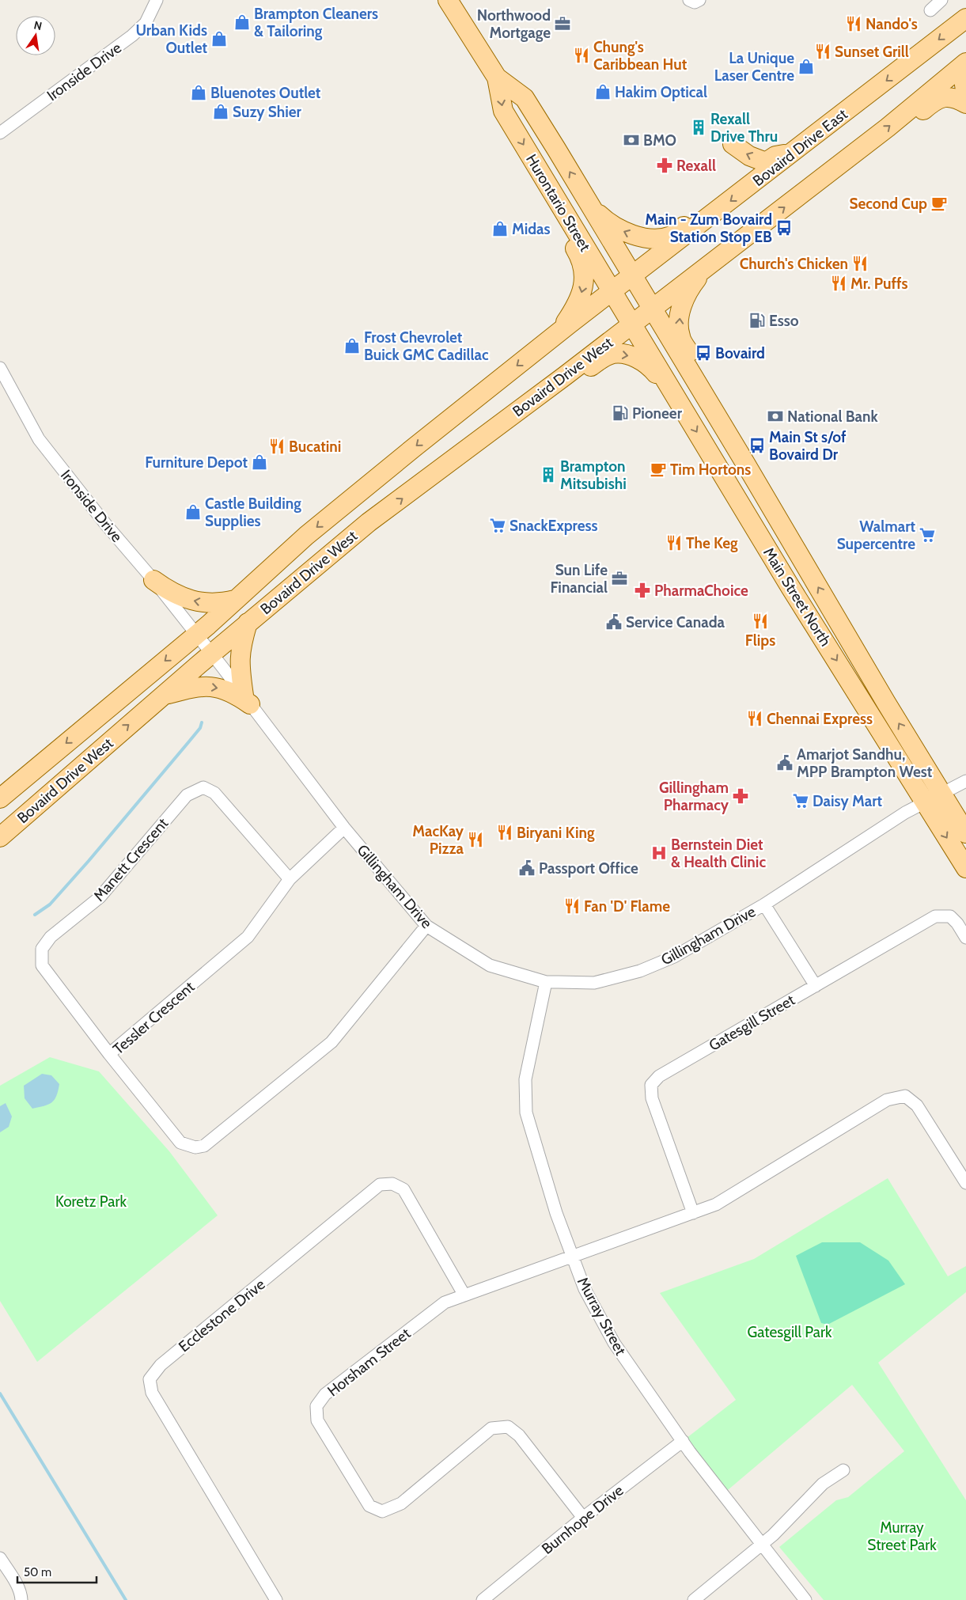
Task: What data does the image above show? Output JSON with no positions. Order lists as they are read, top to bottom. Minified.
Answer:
{"streets":{"main road":["Bovaird Drive East","Hurontario Street","Bovaird Drive West","Main Street North"],"street":["Ironside Drive","Manett Crescent","Gillingham Drive","Tessler Crescent","Gatesgill Street","Ecclestone Drive","Murray Street","Horsham Street","Burnhope Drive"]},"crossings":[["Ironside Drive","Bovaird Drive West"],["Ironside Drive","Gillingham Drive"],["Bovaird Drive East","Hurontario Street"],["Bovaird Drive East","Bovaird Drive West"],["Hurontario Street","Bovaird Drive West"],["Hurontario Street","Main Street North"],["Bovaird Drive West","Main Street North"],["Bovaird Drive West","Gillingham Drive"],["Main Street North","Gillingham Drive"],["Manett Crescent","Tessler Crescent"],["Gillingham Drive","Tessler Crescent"],["Gillingham Drive","Murray Street"],["Ecclestone Drive","Horsham Street"],["Murray Street","Horsham Street"],["Murray Street","Burnhope Drive"],["Horsham Street","Burnhope Drive"]],"parks":["Koretz Park","Gatesgill Park","Murray Street Park"],"places":{"shop":["Brampton Cleaners & Tailoring","Urban Kids Outlet","La Unique Laser Centre","Hakim Optical","Bluenotes Outlet","Suzy Shier","Midas","Frost Chevrolet Buick GMC Cadillac","Furniture Depot","Castle Building Supplies"],"office":["Northwood Mortgage","Sun Life Financial"],"restaurant":["Nando's","Sunset Grill","Chung's Caribbean Hut","Church's Chicken","Mr. Puffs","Bucatini","The Keg","Flips","Chennai Express","Biryani King","MacKay Pizza","Fan 'D' Flame"],"building":["Rexall Drive Thru","Brampton Mitsubishi"],"bank":["BMO","National Bank"],"pharmacy":["Rexall","PharmaChoice","Gillingham Pharmacy"],"cafe":["Second Cup","Tim Hortons"],"bus stop":["Main - Zum Bovaird Station Stop EB","Bovaird","Main St s/of Bovaird Dr"],"fuel station":["Esso","Pioneer"],"supermarket":["SnackExpress","Walmart Supercentre","Daisy Mart"],"public building":["Service Canada","Amarjot Sandhu, MPP Brampton West","Passport Office"],"hospital":["Bernstein Diet & Health Clinic"]},"scale_bar":"50 m","north":"top"}
